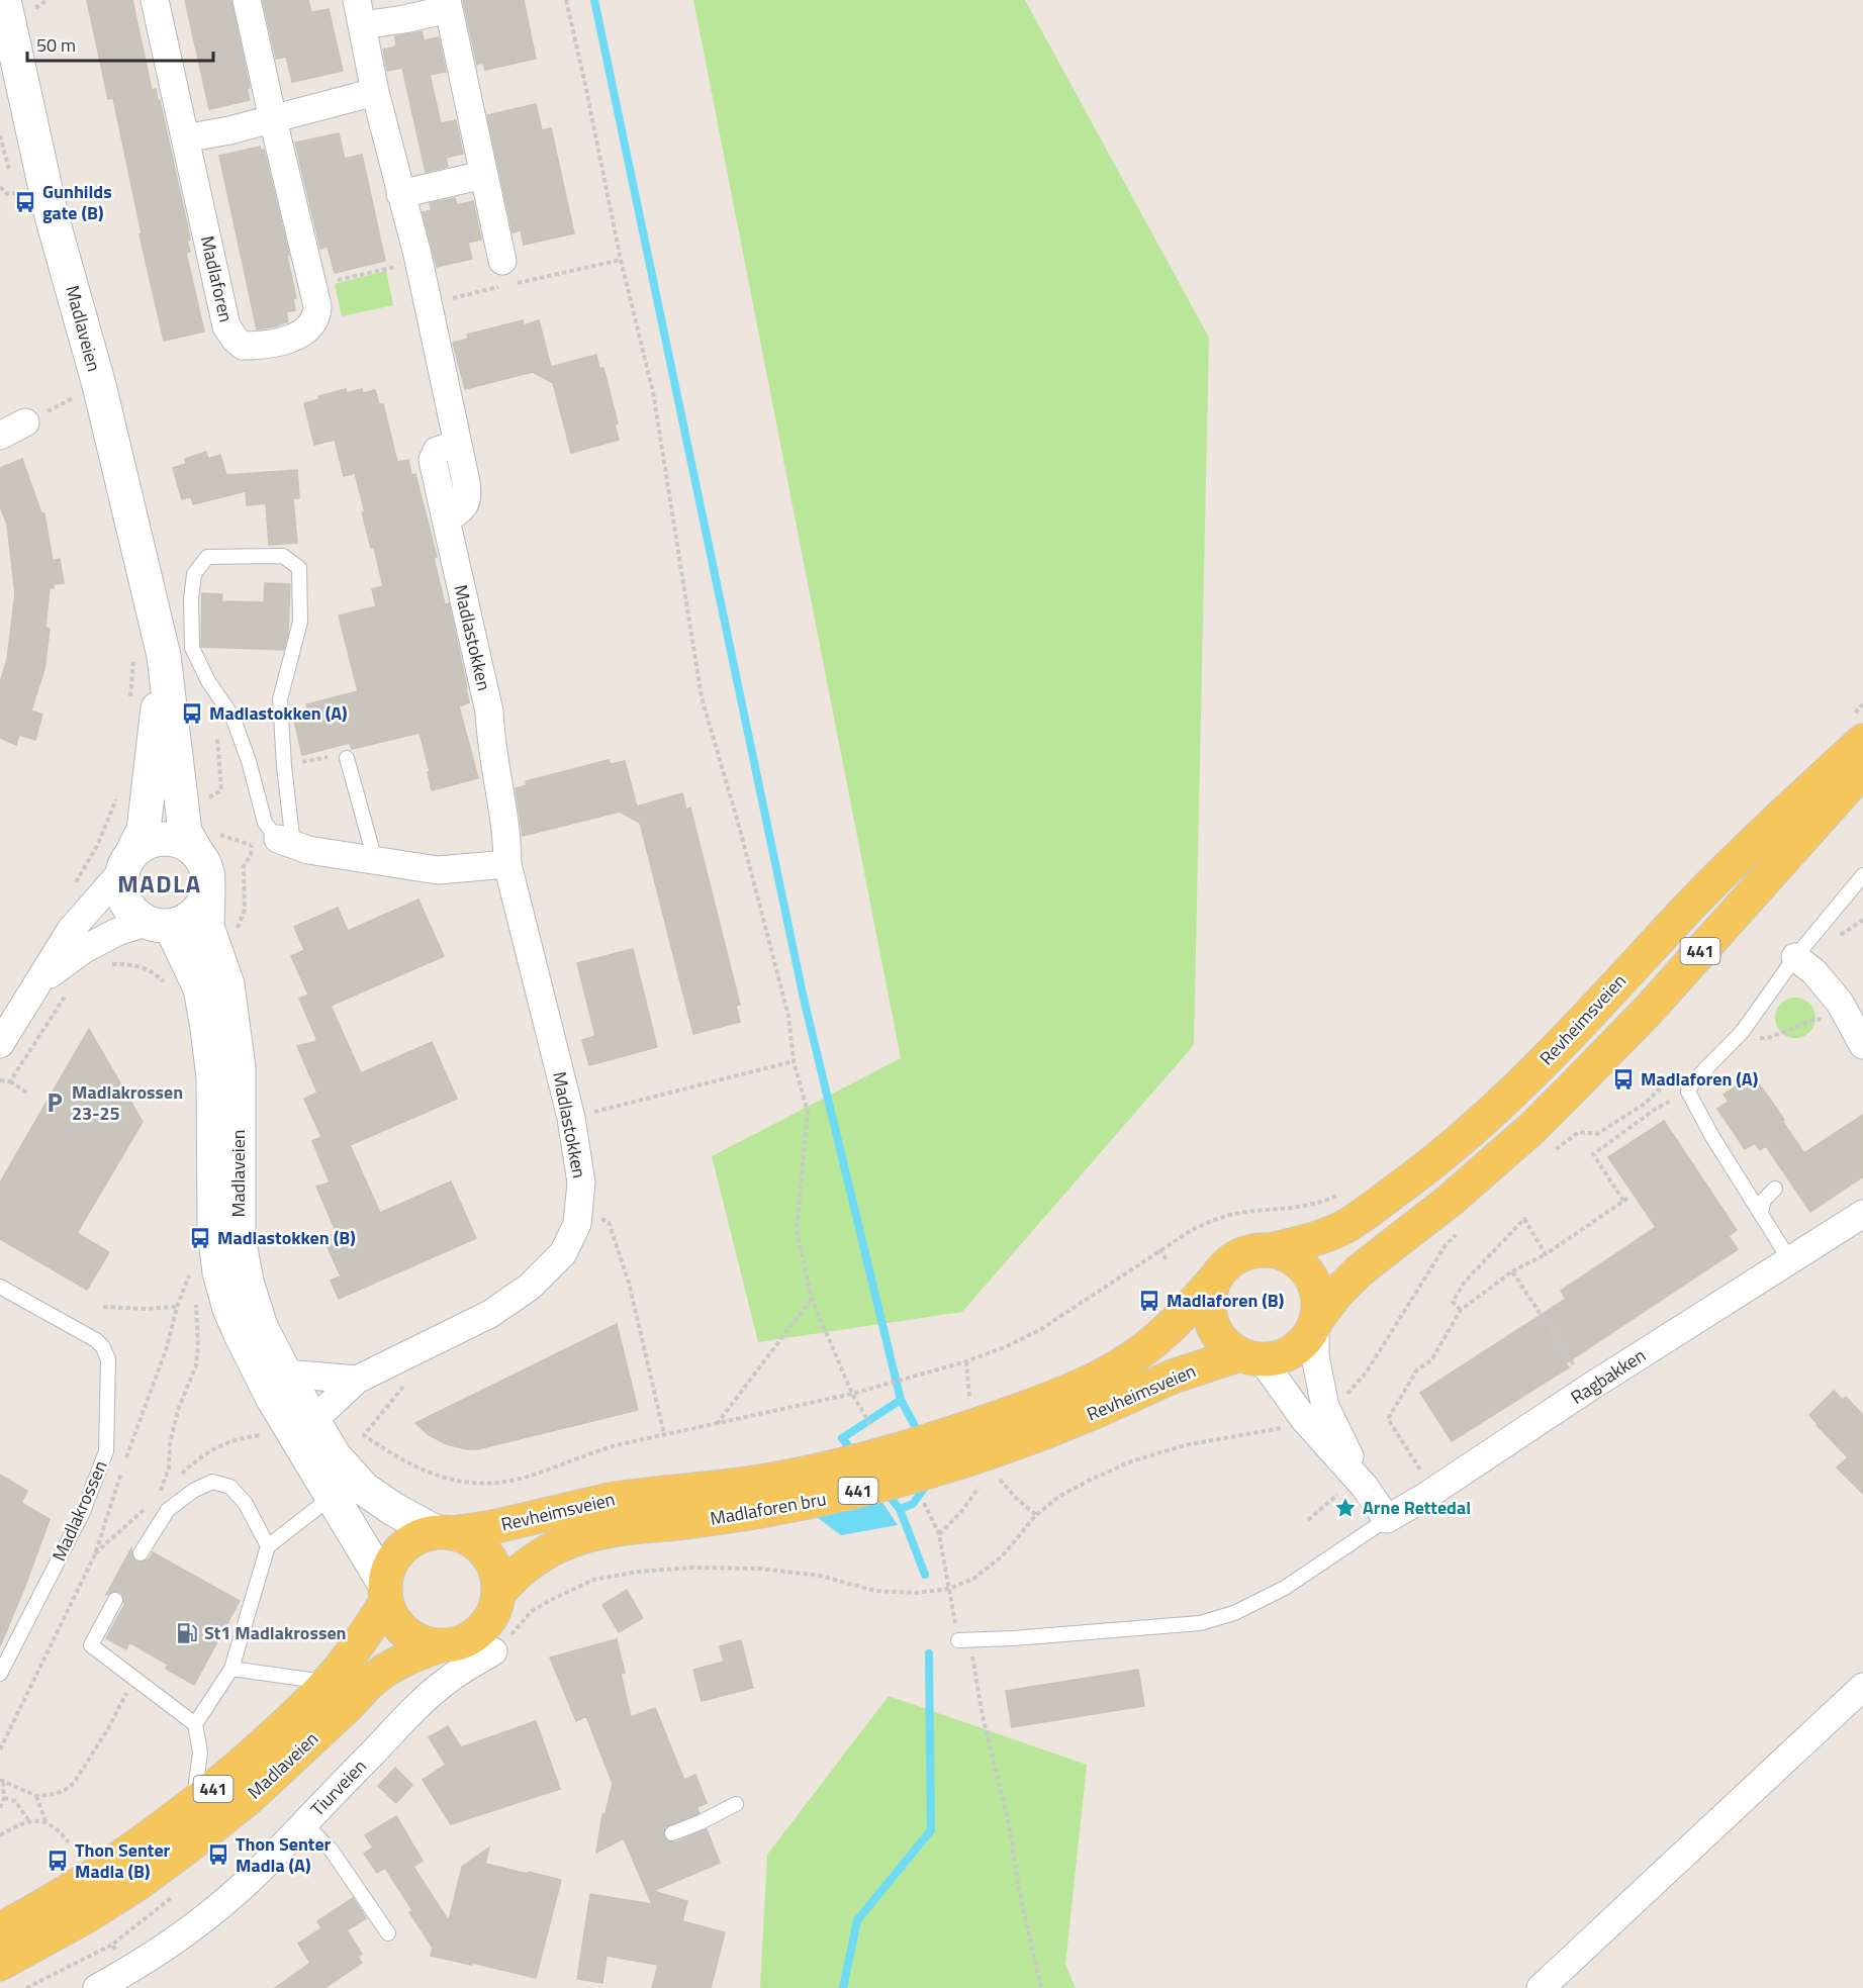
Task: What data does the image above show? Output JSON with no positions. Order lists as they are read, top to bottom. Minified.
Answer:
{"streets":{"main road":["Madlaveien","441","Revheimsveien","Madlaforen bru"],"street":["Madlaforen","Madlastokken","Ragbakken","Tiurveien"],"lane":["Madlakrossen"]},"crossings":[["Madlaveien","Madlastokken"],["Madlaveien","441"],["Madlaveien","Revheimsveien"],["441","Revheimsveien"],["Revheimsveien","Madlaforen bru"]],"districts":["MADLA"],"places":{"bus stop":["Gunhilds gate (B)","Madlastokken (A)","Madlaforen (A)","Madlastokken (B)","Madlaforen (B)","Thon Senter Madla (A)","Thon Senter Madla (B)"],"parking":["Madlakrossen 23-25"],"place":["Arne Rettedal"],"fuel station":["St1 Madlakrossen"]},"scale_bar":"50 m"}
